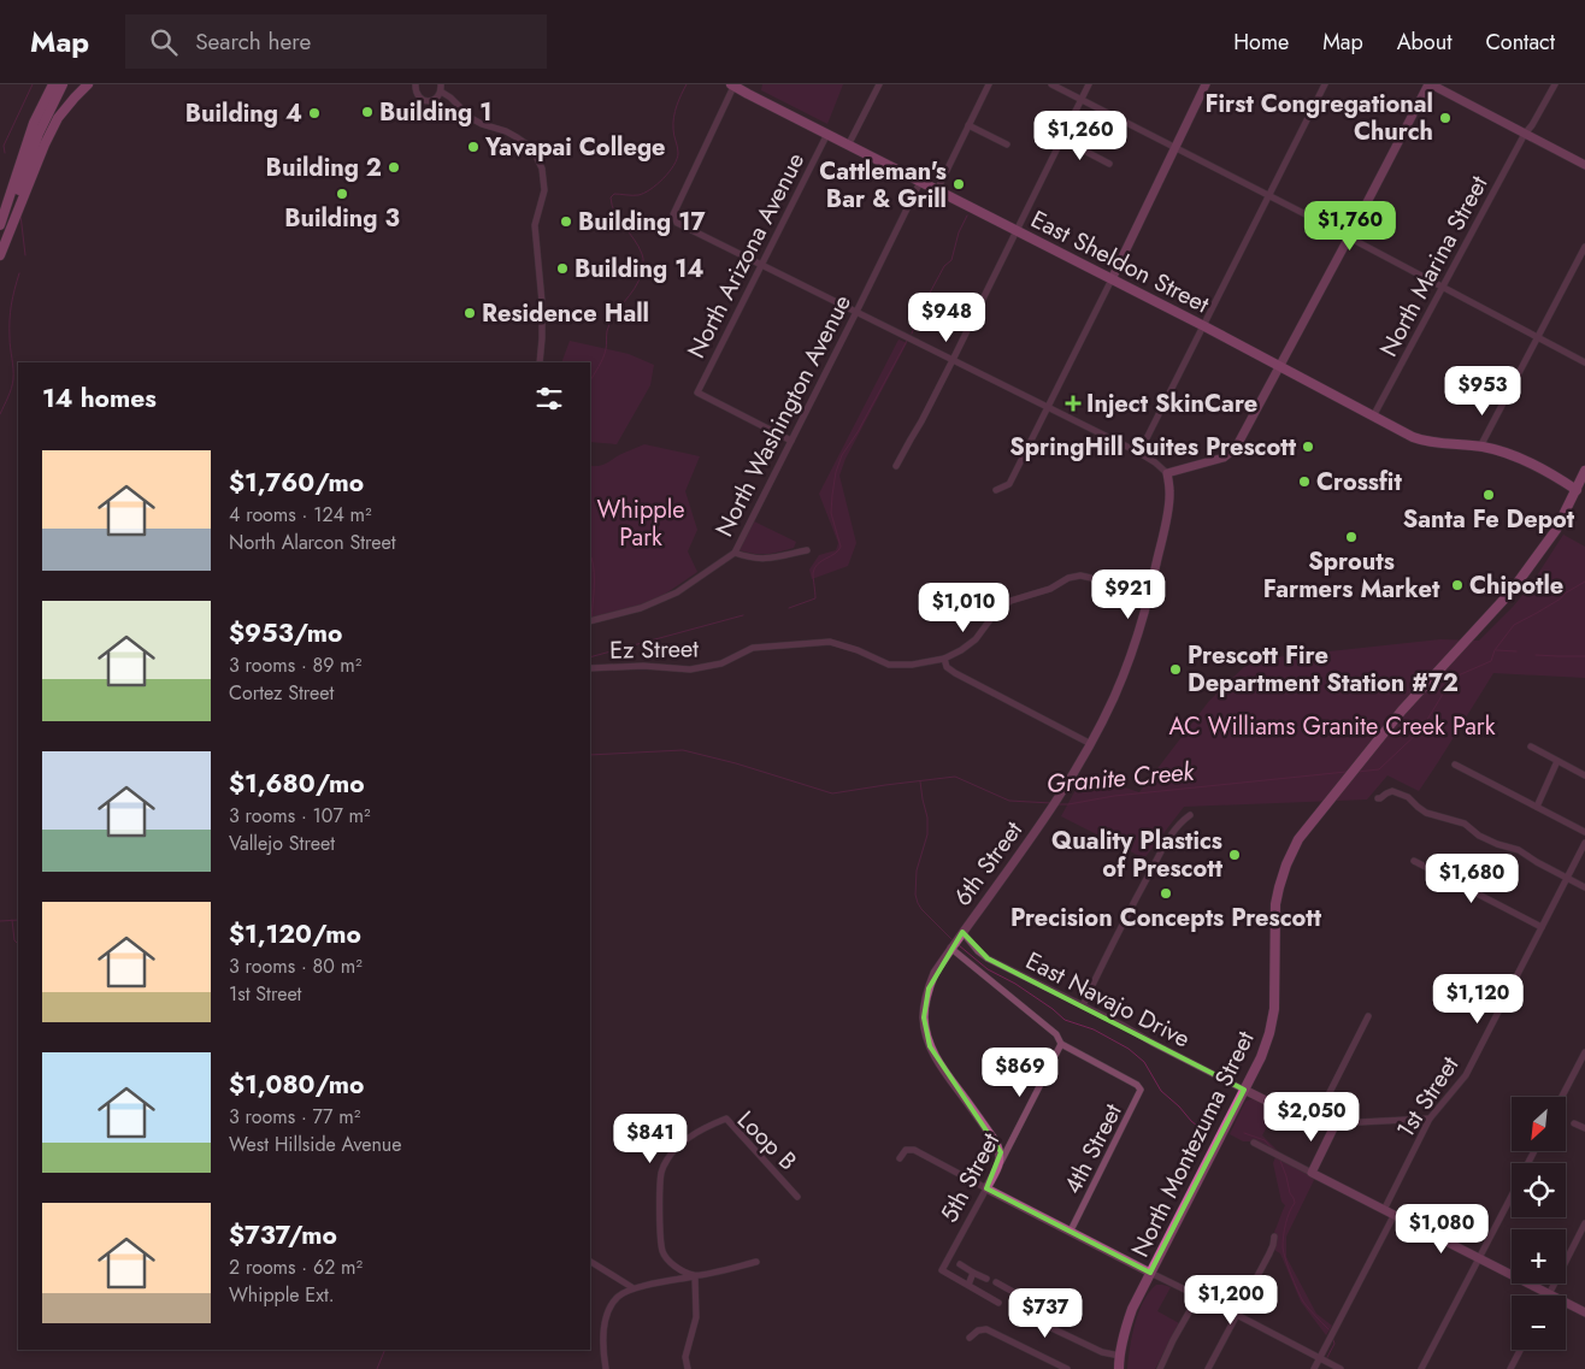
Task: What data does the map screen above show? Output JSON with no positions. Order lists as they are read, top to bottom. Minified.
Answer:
{"streets":{"main road":["East Sheldon Street","North Montezuma Street"],"street":["North Arizona Avenue","North Marina Street","North Washington Avenue","Ez Street","6th Street","East Navajo Drive","1st Street","Loop B","4th Street","5th Street"]},"crossings":[["North Arizona Avenue","East Sheldon Street"],["North Arizona Avenue","North Washington Avenue"],["East Sheldon Street","North Marina Street"],["East Sheldon Street","North Washington Avenue"],["East Sheldon Street","North Montezuma Street"],["6th Street","East Navajo Drive"],["6th Street","5th Street"],["East Navajo Drive","North Montezuma Street"],["4th Street","5th Street"]],"water":["Granite Creek"],"parks":["Whipple Park","AC Williams Granite Creek Park"],"places":{"other":["Building 1","Building 4","First Congregational Church","Yavapai College","Building 2","Cattleman's Bar & Grill","Building 3","Building 17","Building 14","Residence Hall","SpringHill Suites Prescott","Crossfit","Santa Fe Depot","Sprouts Farmers Market","Chipotle","Prescott Fire Department Station #72","Quality Plastics of Prescott","Precision Concepts Prescott"],"health":["Inject SkinCare"]},"north":"bottom left","page":{"header":"Map","search":"Search here","nav":["Home","Map","About","Contact"],"price":["$1,260","$1,760","$948","$953","$921","$1,010","$1,680","$1,120","$869","$2,050","$841","$1,080","$1,200","$737"],"heading":"14 homes","list":[{"name":"$1,760/mo","note":"4 rooms · 124 m² · North Alarcon Street"},{"name":"$953/mo","note":"3 rooms · 89 m² · Cortez Street"},{"name":"$1,680/mo","note":"3 rooms · 107 m² · Vallejo Street"},{"name":"$1,120/mo","note":"3 rooms · 80 m² · 1st Street"},{"name":"$1,080/mo","note":"3 rooms · 77 m² · West Hillside Avenue"},{"name":"$737/mo","note":"2 rooms · 62 m² · Whipple Ext."}],"map_buttons":["+","−"]}}
